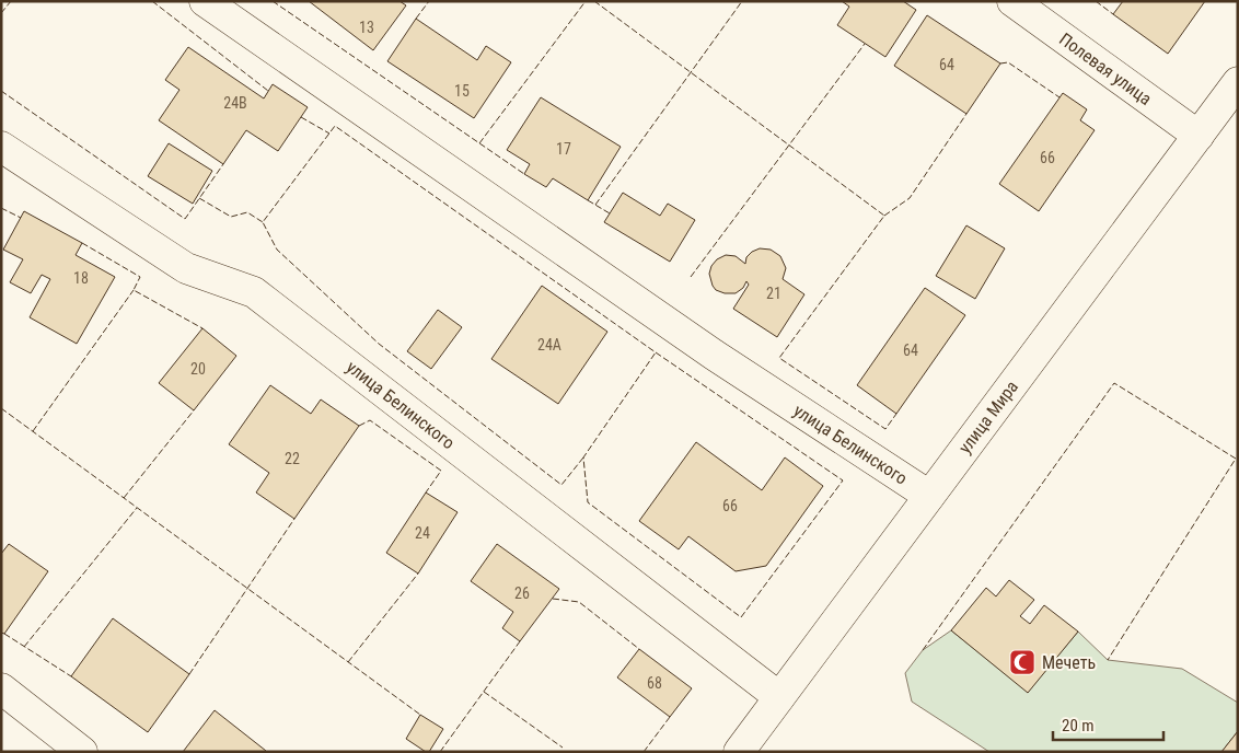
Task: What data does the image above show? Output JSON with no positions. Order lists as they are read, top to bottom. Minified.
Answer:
{"streets":{"street":["Полевая улица","улица Белинского","улица Мира"]},"crossings":[["Полевая улица","улица Мира"],["улица Белинского","улица Мира"]],"places":{"mosque":["Мечеть"]},"house_numbers":["13","64","15","24В","17","66","18","21","24А","64","20","22","66","24","26","68"],"scale_bar":"20 m"}
